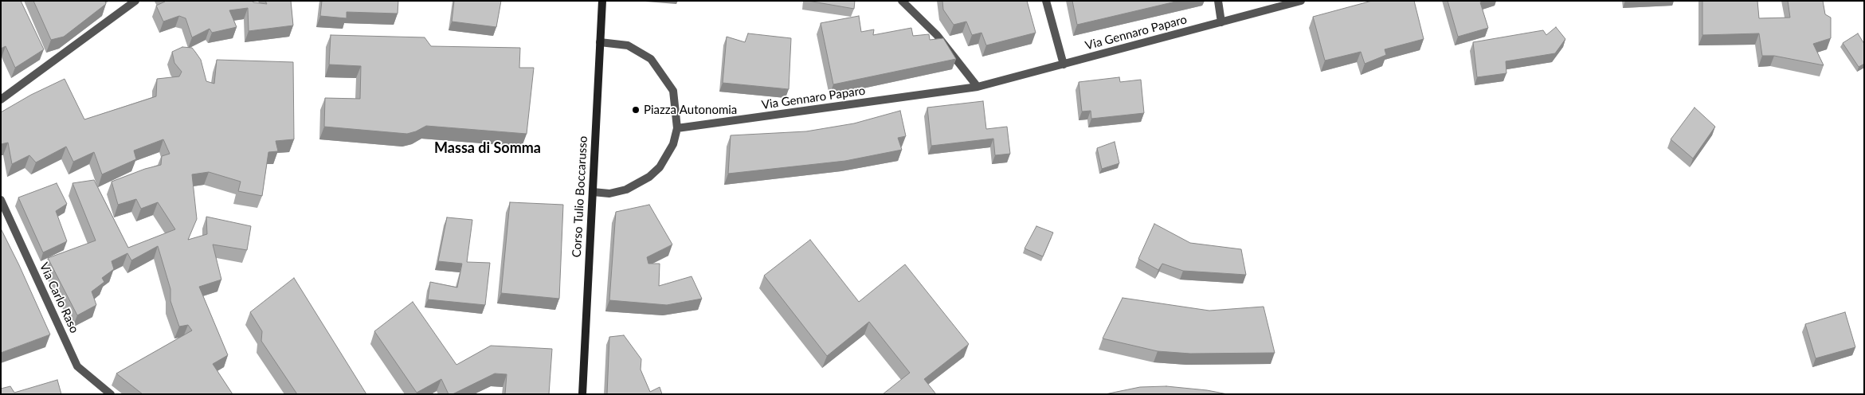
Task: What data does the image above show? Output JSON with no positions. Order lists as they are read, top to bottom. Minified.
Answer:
{"streets":{"street":["Via Gennaro Paparo","Corso Tulio Boccarusso","Via Carlo Raso"]},"districts":["Massa di Somma"],"places":["Piazza Autonomia"]}
